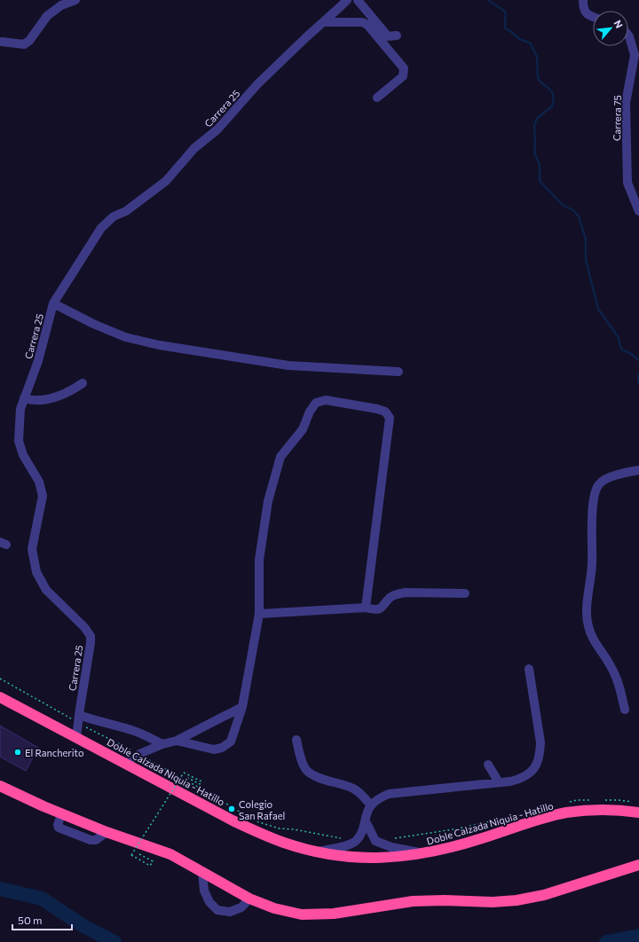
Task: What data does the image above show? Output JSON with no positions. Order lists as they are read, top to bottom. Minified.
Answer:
{"streets":{"highway":["Doble Calzada Niquia - Hatillo"],"street":["Carrera 25","Carrera 75"]},"crossings":[["Carrera 25","Doble Calzada Niquia - Hatillo"]],"places":["El Rancherito","Colegio San Rafael"],"scale_bar":"50 m","north":"top right"}
